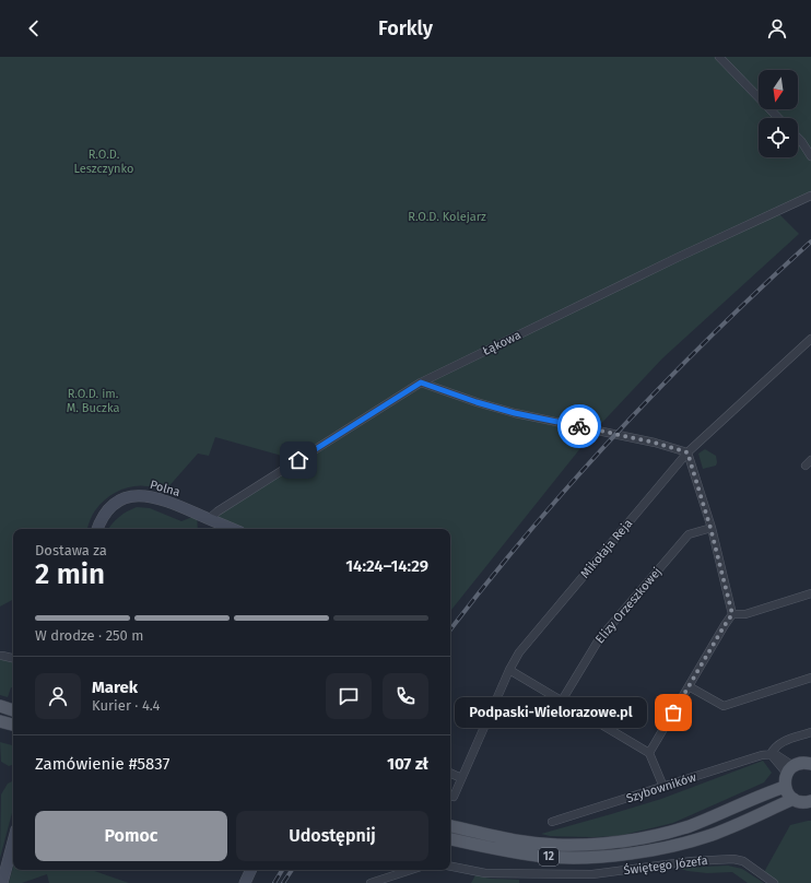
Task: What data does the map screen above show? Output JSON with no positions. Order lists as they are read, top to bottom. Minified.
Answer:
{"streets":{"main road":["12"],"street":["Łąkowa","Polna","Mikołaja Reja","Elizy Orzeszkowej","Szybowników","Świętego Józefa"]},"crossings":[["Łąkowa","Polna"]],"parks":["R.O.D. Leszczynko","R.O.D. Kolejarz","R.O.D. im. M. Buczka"],"places":["Podpaski-Wielorazowe.pl"],"north":"bottom","page":{"header":"Forkly","heading":["2 min","Dostawa za","14:24–14:29"],"panel":["Marek","Kurier · 4.4","Zamówienie #5837","107 zł"],"bar":"W drodze · 250 m","bubble":"Podpaski-Wielorazowe.pl","buttons":["Pomoc","Udostępnij"]}}
